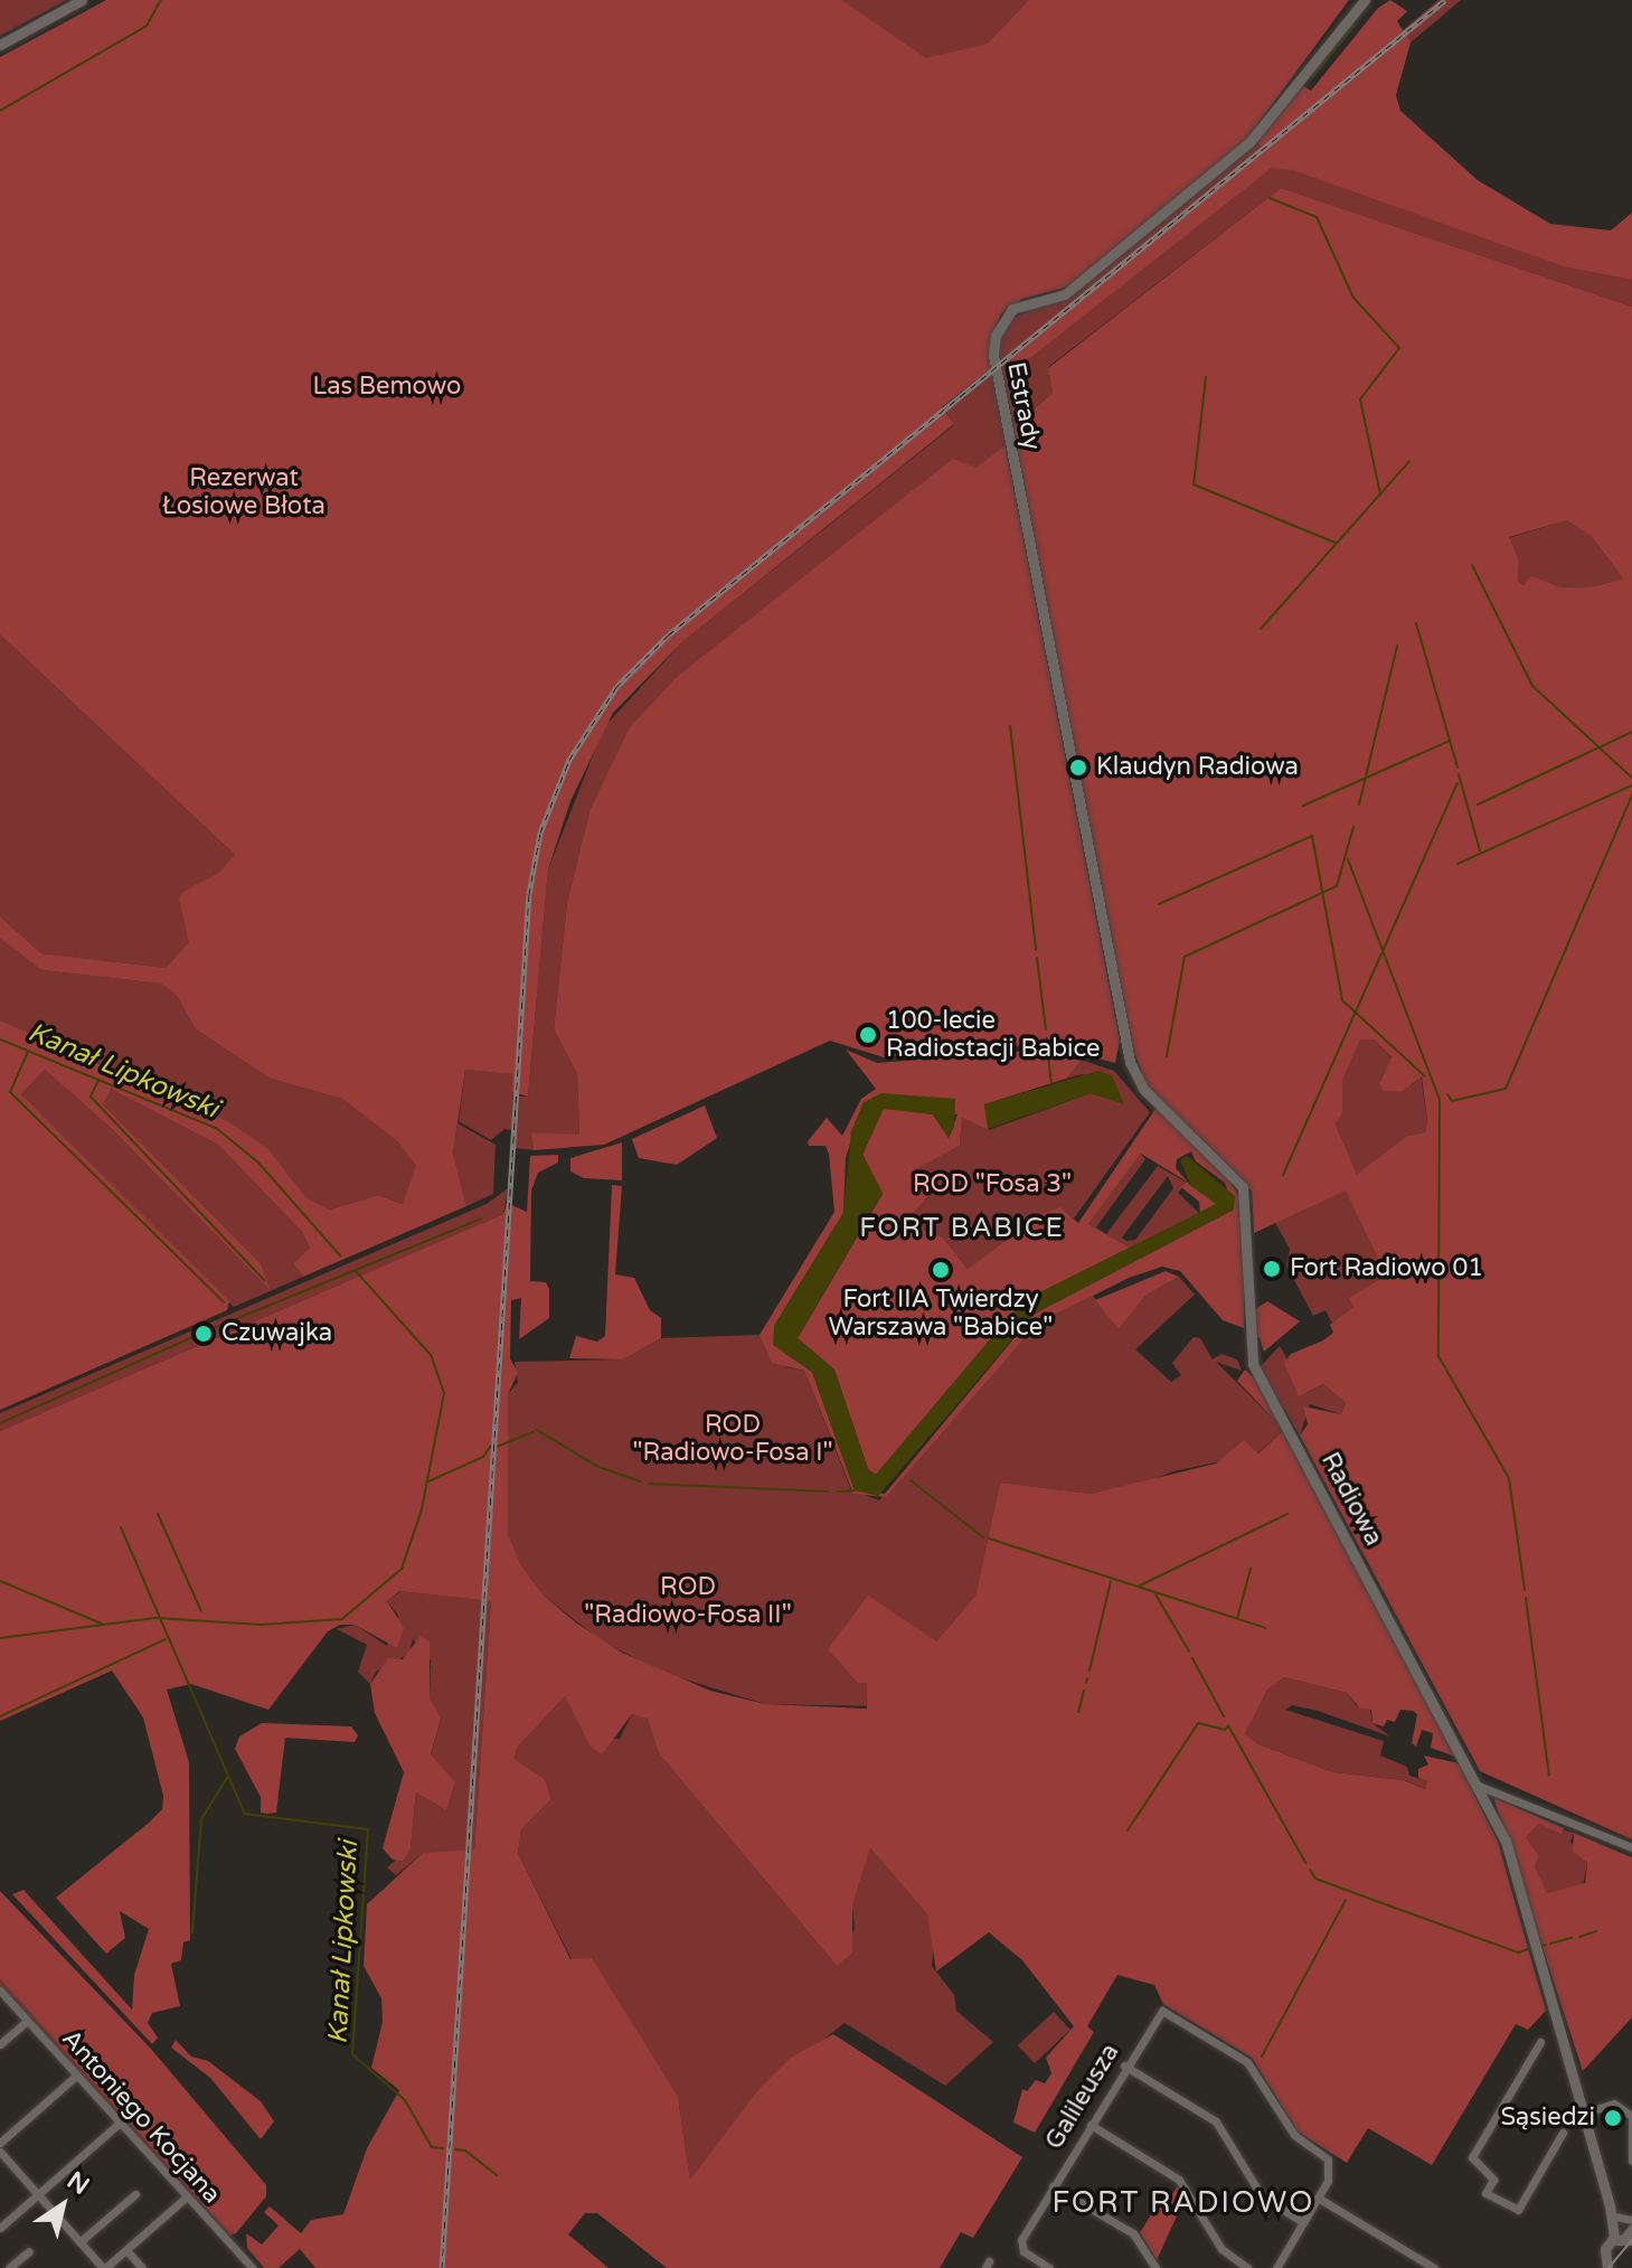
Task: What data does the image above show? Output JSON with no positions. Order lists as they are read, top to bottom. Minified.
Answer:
{"streets":{"main road":["Estrady","Radiowa"],"street":["Galileusza","Antoniego Kocjana"]},"crossings":[["Estrady","Radiowa"]],"districts":["FORT BABICE","FORT RADIOWO"],"water":["Kanał Lipkowski"],"parks":["Las Bemowo","Rezerwat Łosiowe Błota","ROD \"Fosa 3\"","ROD \"Radiowo-Fosa I\"","ROD \"Radiowo-Fosa II\""],"places":["Klaudyn Radiowa","100-lecie Radiostacji Babice","Fort Radiowo 01","Fort IIA Twierdzy Warszawa \"Babice\"","Czuwajka","Sąsiedzi"],"north":"top right"}
